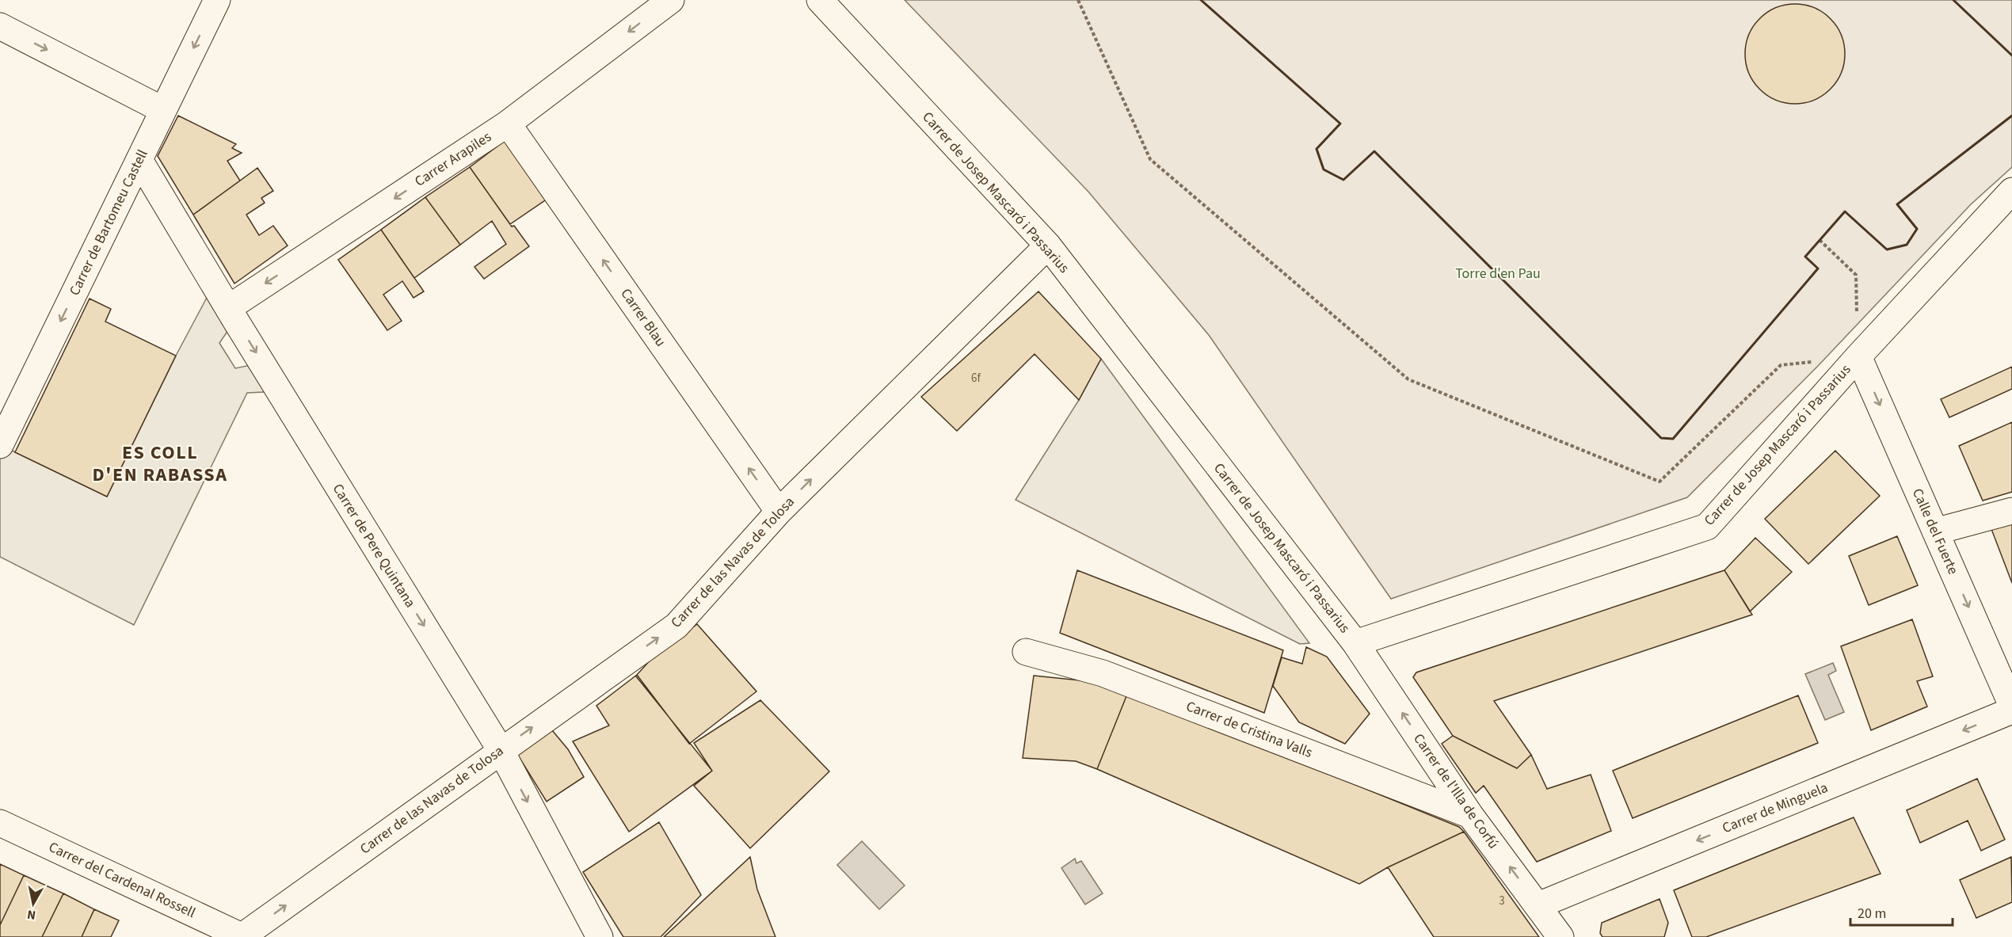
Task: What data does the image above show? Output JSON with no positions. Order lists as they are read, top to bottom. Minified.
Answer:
{"streets":{"street":["Carrer Arapiles","Carrer de Josep Mascaró i Passarius","Carrer de Bartomeu Castell","Carrer Blau","Calle del Fuerte","Carrer de Pere Quintana","Carrer de las Navas de Tolosa","Carrer de Cristina Valls","Carrer de l'Illa de Corfú","Carrer de Minguela","Carrer del Cardenal Rossell"]},"crossings":[["Carrer Arapiles","Carrer Blau"],["Carrer Arapiles","Carrer de Pere Quintana"],["Carrer de Josep Mascaró i Passarius","Calle del Fuerte"],["Carrer de Josep Mascaró i Passarius","Carrer de las Navas de Tolosa"],["Carrer de Josep Mascaró i Passarius","Carrer de l'Illa de Corfú"],["Carrer de Bartomeu Castell","Carrer de Pere Quintana"],["Carrer Blau","Carrer de las Navas de Tolosa"],["Carrer de Pere Quintana","Carrer de las Navas de Tolosa"],["Carrer de las Navas de Tolosa","Carrer del Cardenal Rossell"],["Carrer de Cristina Valls","Carrer de l'Illa de Corfú"],["Carrer de l'Illa de Corfú","Carrer de Minguela"]],"one_way":["Carrer Arapiles","Carrer de Bartomeu Castell","Carrer Blau","Calle del Fuerte","Carrer de Pere Quintana","Carrer de las Navas de Tolosa","Carrer de l'Illa de Corfú","Carrer de Minguela"],"districts":["ES COLL D'EN RABASSA"],"parks":["Torre d'en Pau"],"house_numbers":["6f","3"],"scale_bar":"20 m","north":"bottom"}
